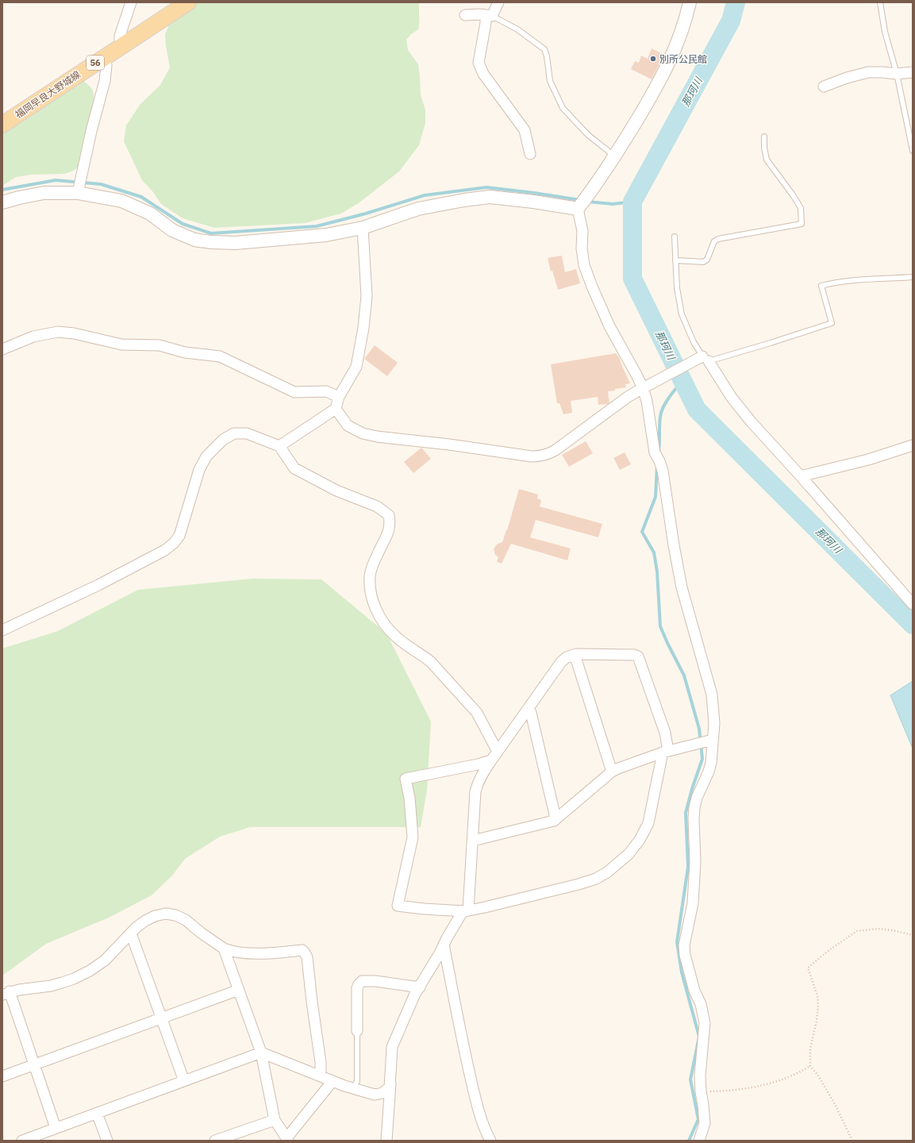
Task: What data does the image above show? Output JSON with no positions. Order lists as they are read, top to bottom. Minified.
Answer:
{"streets":{"main road":["56","福岡早良大野城線"]},"water":["那珂川"],"places":["別所公民館"]}
